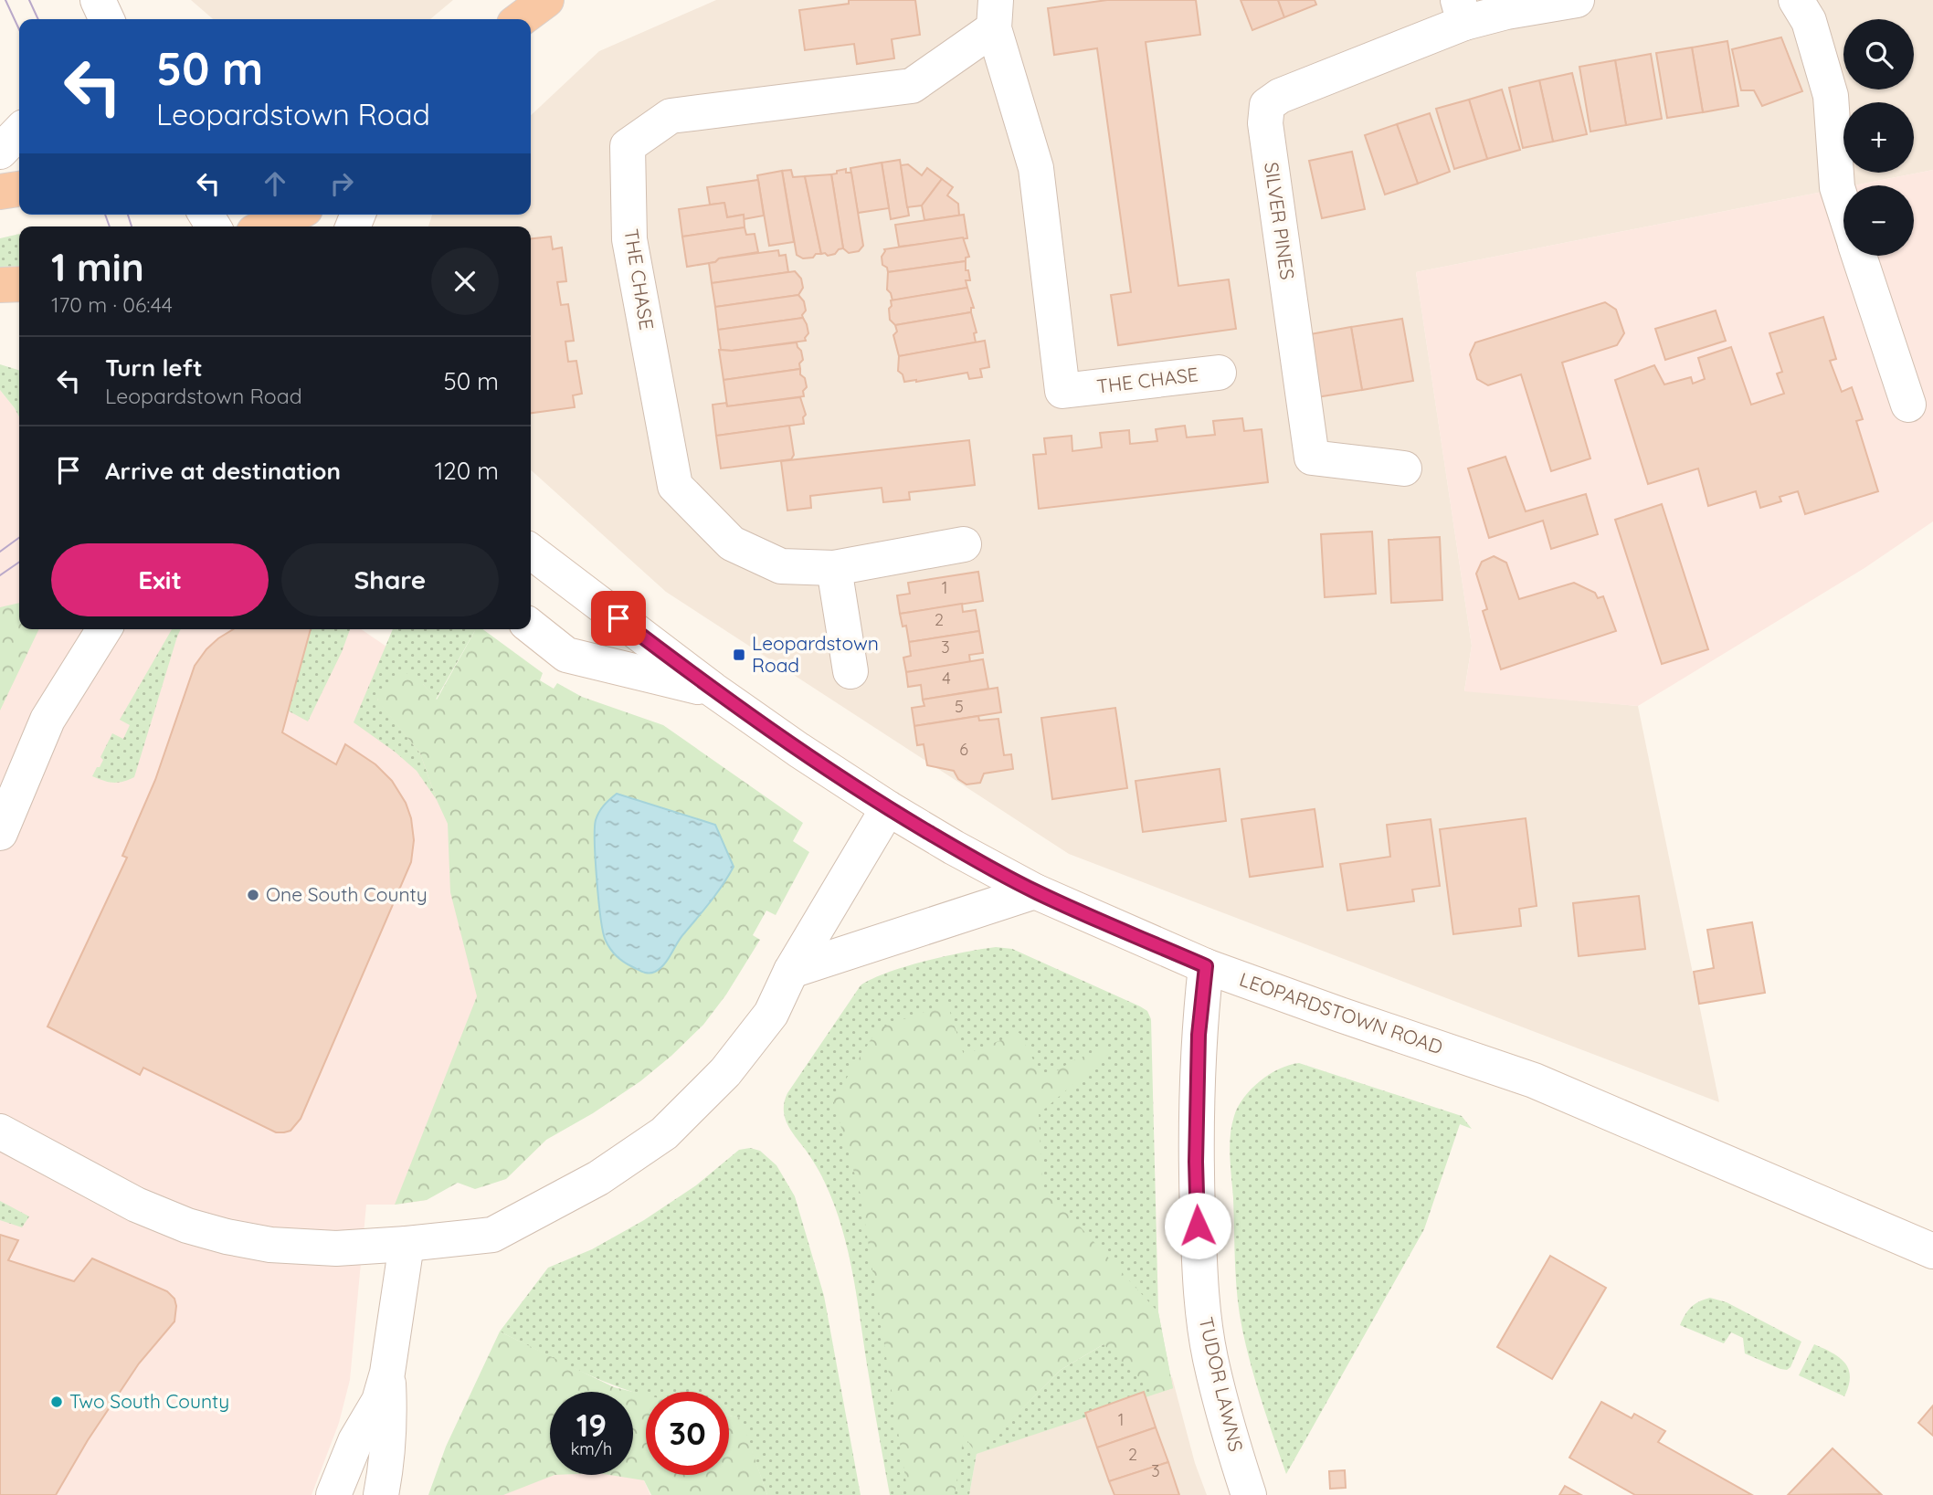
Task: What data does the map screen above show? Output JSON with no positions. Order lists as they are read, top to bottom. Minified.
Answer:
{"streets":{"street":["SILVER PINES","THE CHASE","LEOPARDSTOWN ROAD","TUDOR LAWNS"]},"crossings":[["LEOPARDSTOWN ROAD","TUDOR LAWNS"]],"places":{"transit":["Leopardstown Road"],"other":["One South County","Two South County"]},"house_numbers":["1","2","3","4","5","6","1","2","3"],"page":{"map_buttons":["+","−"],"turn":["50 m","Leopardstown Road"],"heading":["1 min","170 m · 06:44"],"list":[{"name":"Turn left","note":"Leopardstown Road","value":"50 m"},{"name":"Arrive at destination","value":"120 m"}],"buttons":["Exit","Share"],"speed":"19 km/h","limit":"30"}}
